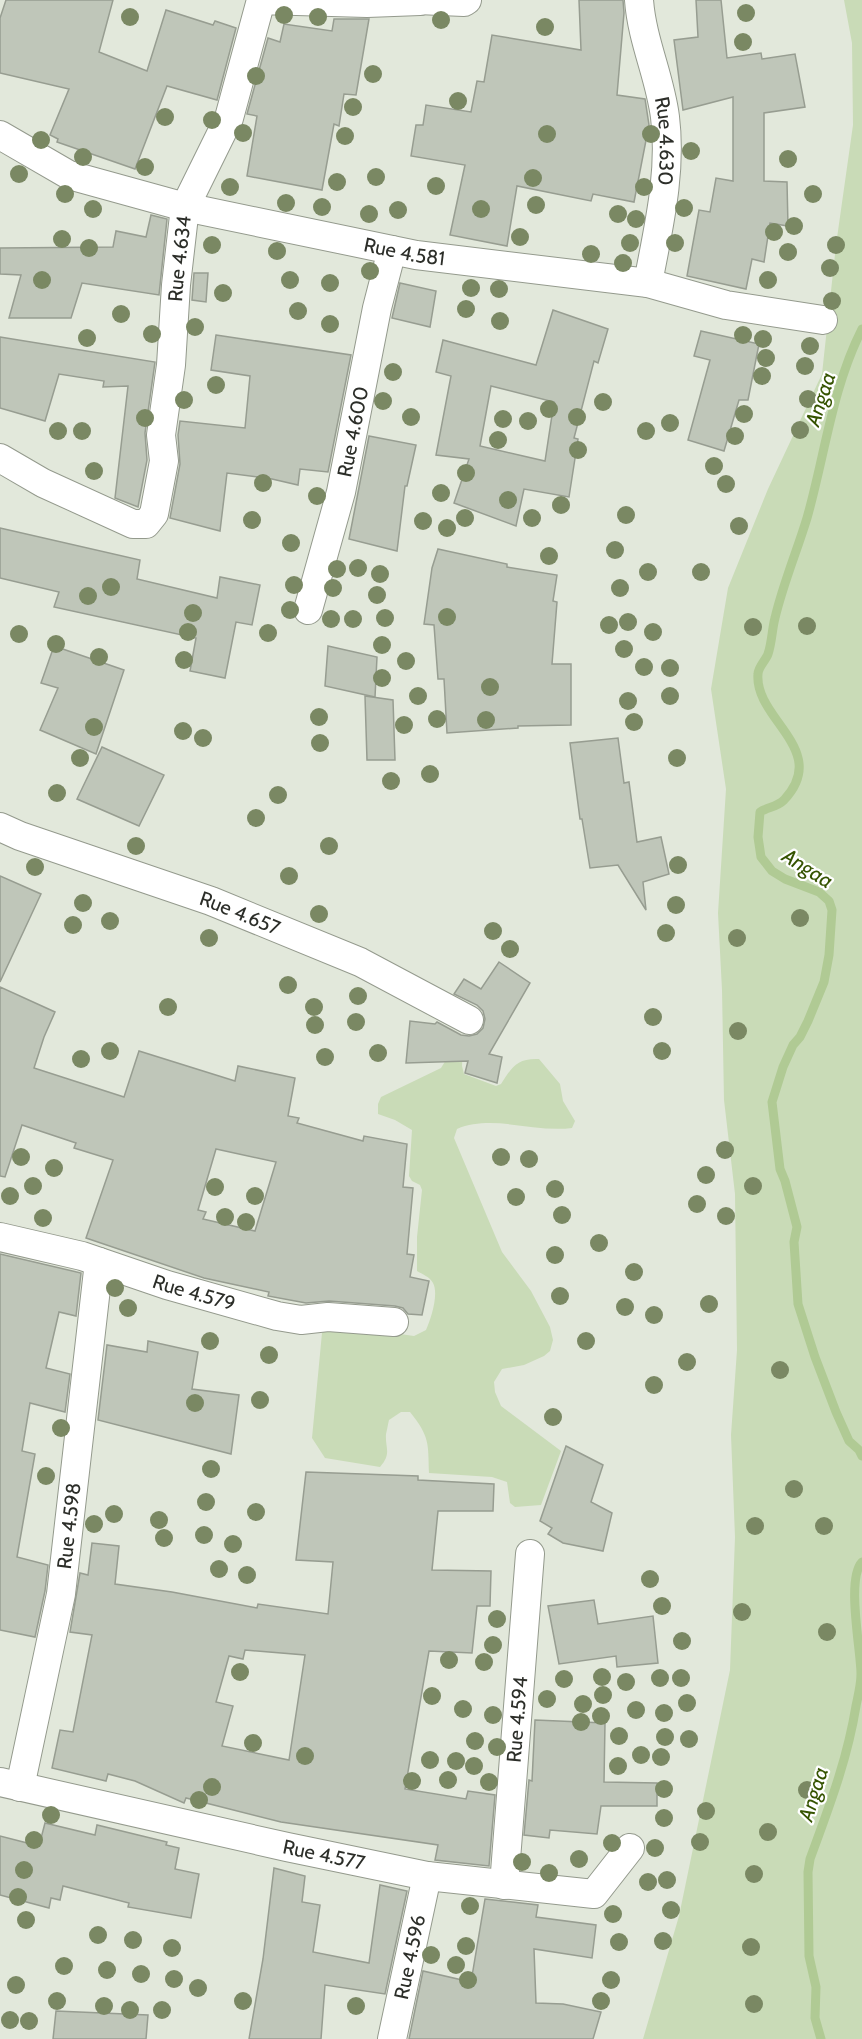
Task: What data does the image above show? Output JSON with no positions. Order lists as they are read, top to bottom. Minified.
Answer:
{"streets":{"street":["Rue 4.630","Rue 4.581","Rue 4.634","Rue 4.600","Rue 4.657","Rue 4.579","Rue 4.598","Rue 4.594","Rue 4.577","Rue 4.596"]},"crossings":[["Rue 4.630","Rue 4.581"],["Rue 4.581","Rue 4.634"],["Rue 4.581","Rue 4.600"],["Rue 4.579","Rue 4.598"],["Rue 4.598","Rue 4.577"],["Rue 4.594","Rue 4.577"],["Rue 4.577","Rue 4.596"]],"water":["Angaa"]}
